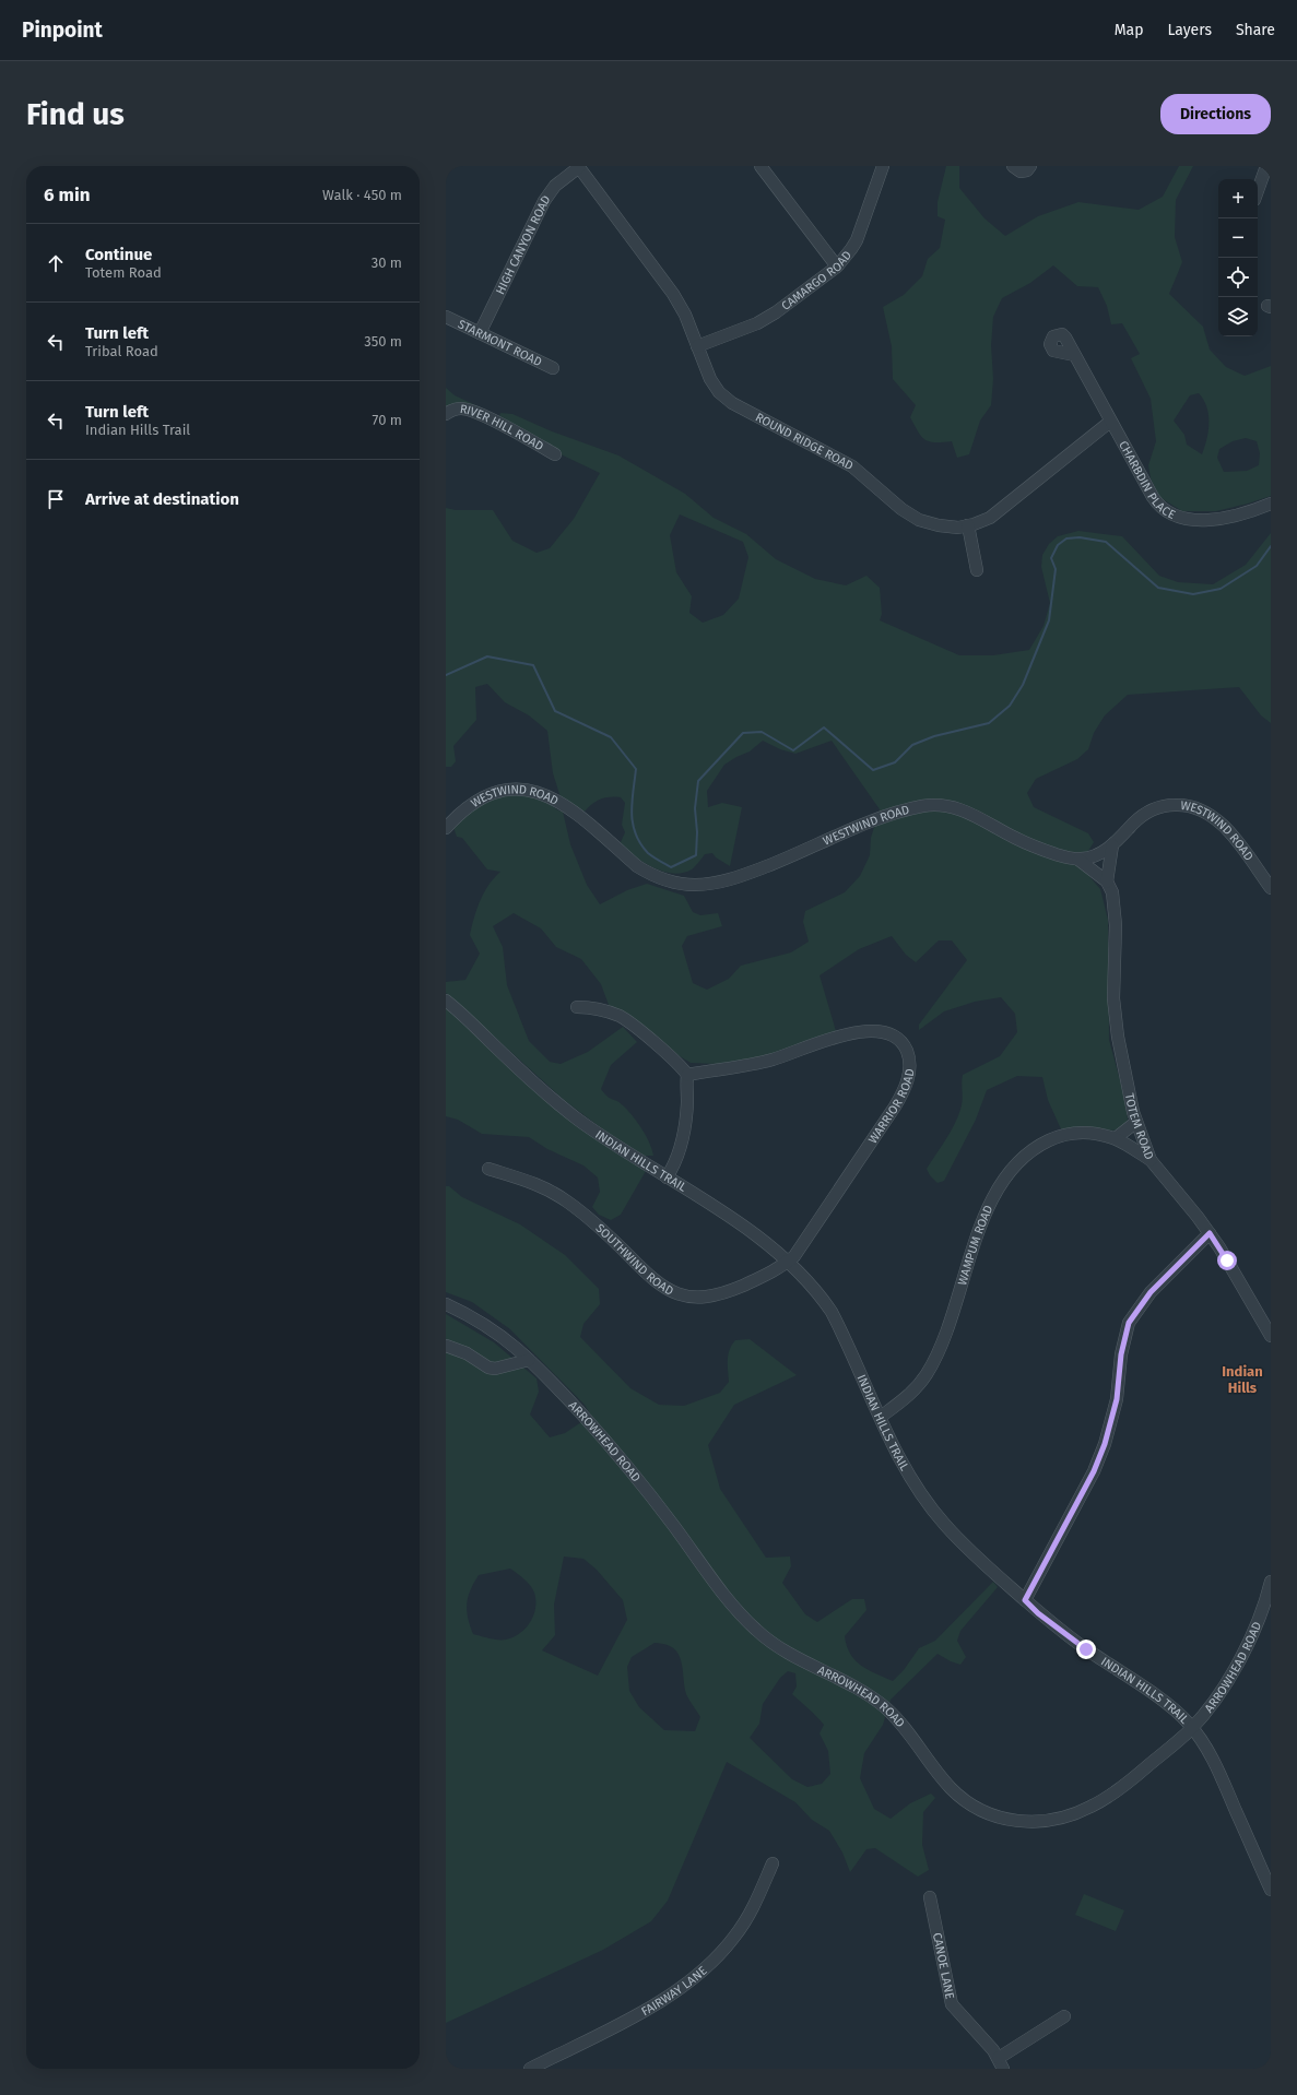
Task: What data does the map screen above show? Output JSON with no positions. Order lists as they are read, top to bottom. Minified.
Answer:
{"streets":{"street":["HIGH CANYON ROAD","CAMARGO ROAD","STARMONT ROAD","RIVER HILL ROAD","ROUND RIDGE ROAD","CHARBDIN PLACE","WESTWIND ROAD","WARRIOR ROAD","TOTEM ROAD","INDIAN HILLS TRAIL","WAMPUM ROAD","SOUTHWIND ROAD","ARROWHEAD ROAD","CANOE LANE","FAIRWAY LANE"]},"crossings":[["HIGH CANYON ROAD","STARMONT ROAD"],["HIGH CANYON ROAD","ROUND RIDGE ROAD"],["CAMARGO ROAD","ROUND RIDGE ROAD"],["ROUND RIDGE ROAD","CHARBDIN PLACE"],["WESTWIND ROAD","TOTEM ROAD"],["WARRIOR ROAD","INDIAN HILLS TRAIL"],["WARRIOR ROAD","SOUTHWIND ROAD"],["TOTEM ROAD","WAMPUM ROAD"],["INDIAN HILLS TRAIL","WAMPUM ROAD"],["INDIAN HILLS TRAIL","SOUTHWIND ROAD"],["INDIAN HILLS TRAIL","ARROWHEAD ROAD"]],"districts":["Indian Hills"],"page":{"header":"Pinpoint","nav":["Map","Layers","Share"],"buttons":"Directions","title":"Find us","heading":["6 min","Walk · 450 m"],"map_buttons":["+","−"],"list":[["Continue","Totem Road","30 m"],["Turn left","Tribal Road","350 m"],["Turn left","Indian Hills Trail","70 m"],"Arrive at destination"]}}
